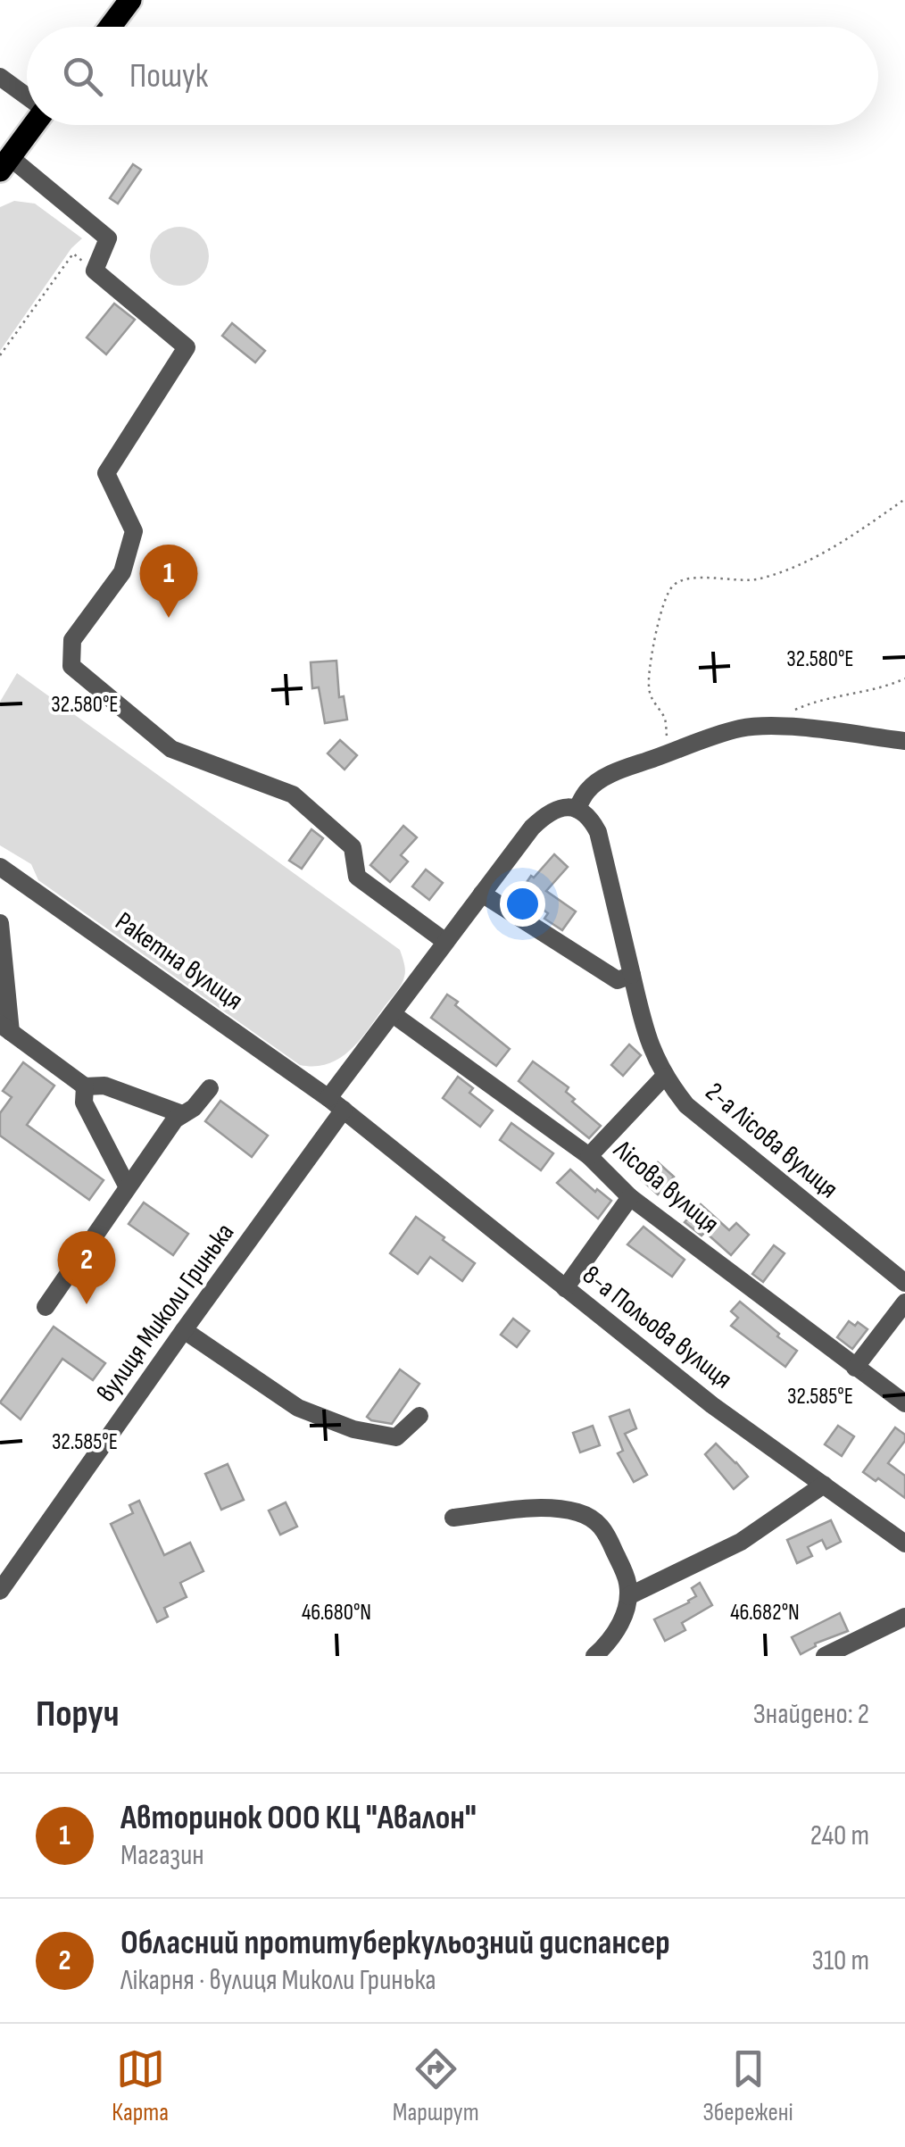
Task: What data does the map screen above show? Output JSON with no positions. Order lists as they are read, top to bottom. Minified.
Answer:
{"streets":{"street":["Ракетна вулиця","2-а Лісова вулиця","Лісова вулиця","вулиця Миколи Гринька","8-а Польова вулиця"]},"crossings":[["Ракетна вулиця","8-а Польова вулиця"],["вулиця Миколи Гринька","8-а Польова вулиця"]],"page":{"search":"Пошук","pins":["1","2"],"heading":["Поруч","Знайдено: 2"],"list":[{"mark":"1","name":"Авторинок ООО КЦ \"Авалон\"","note":"Магазин","value":"240 m"},{"mark":"2","name":"Обласний протитуберкульозний диспансер","note":"Лікарня · вулиця Миколи Гринька","value":"310 m"}],"nav":["Карта","Маршрут","Збережені"]},"coordinates":["32.580°E","32.585°E","46.680°N","46.682°N"]}
